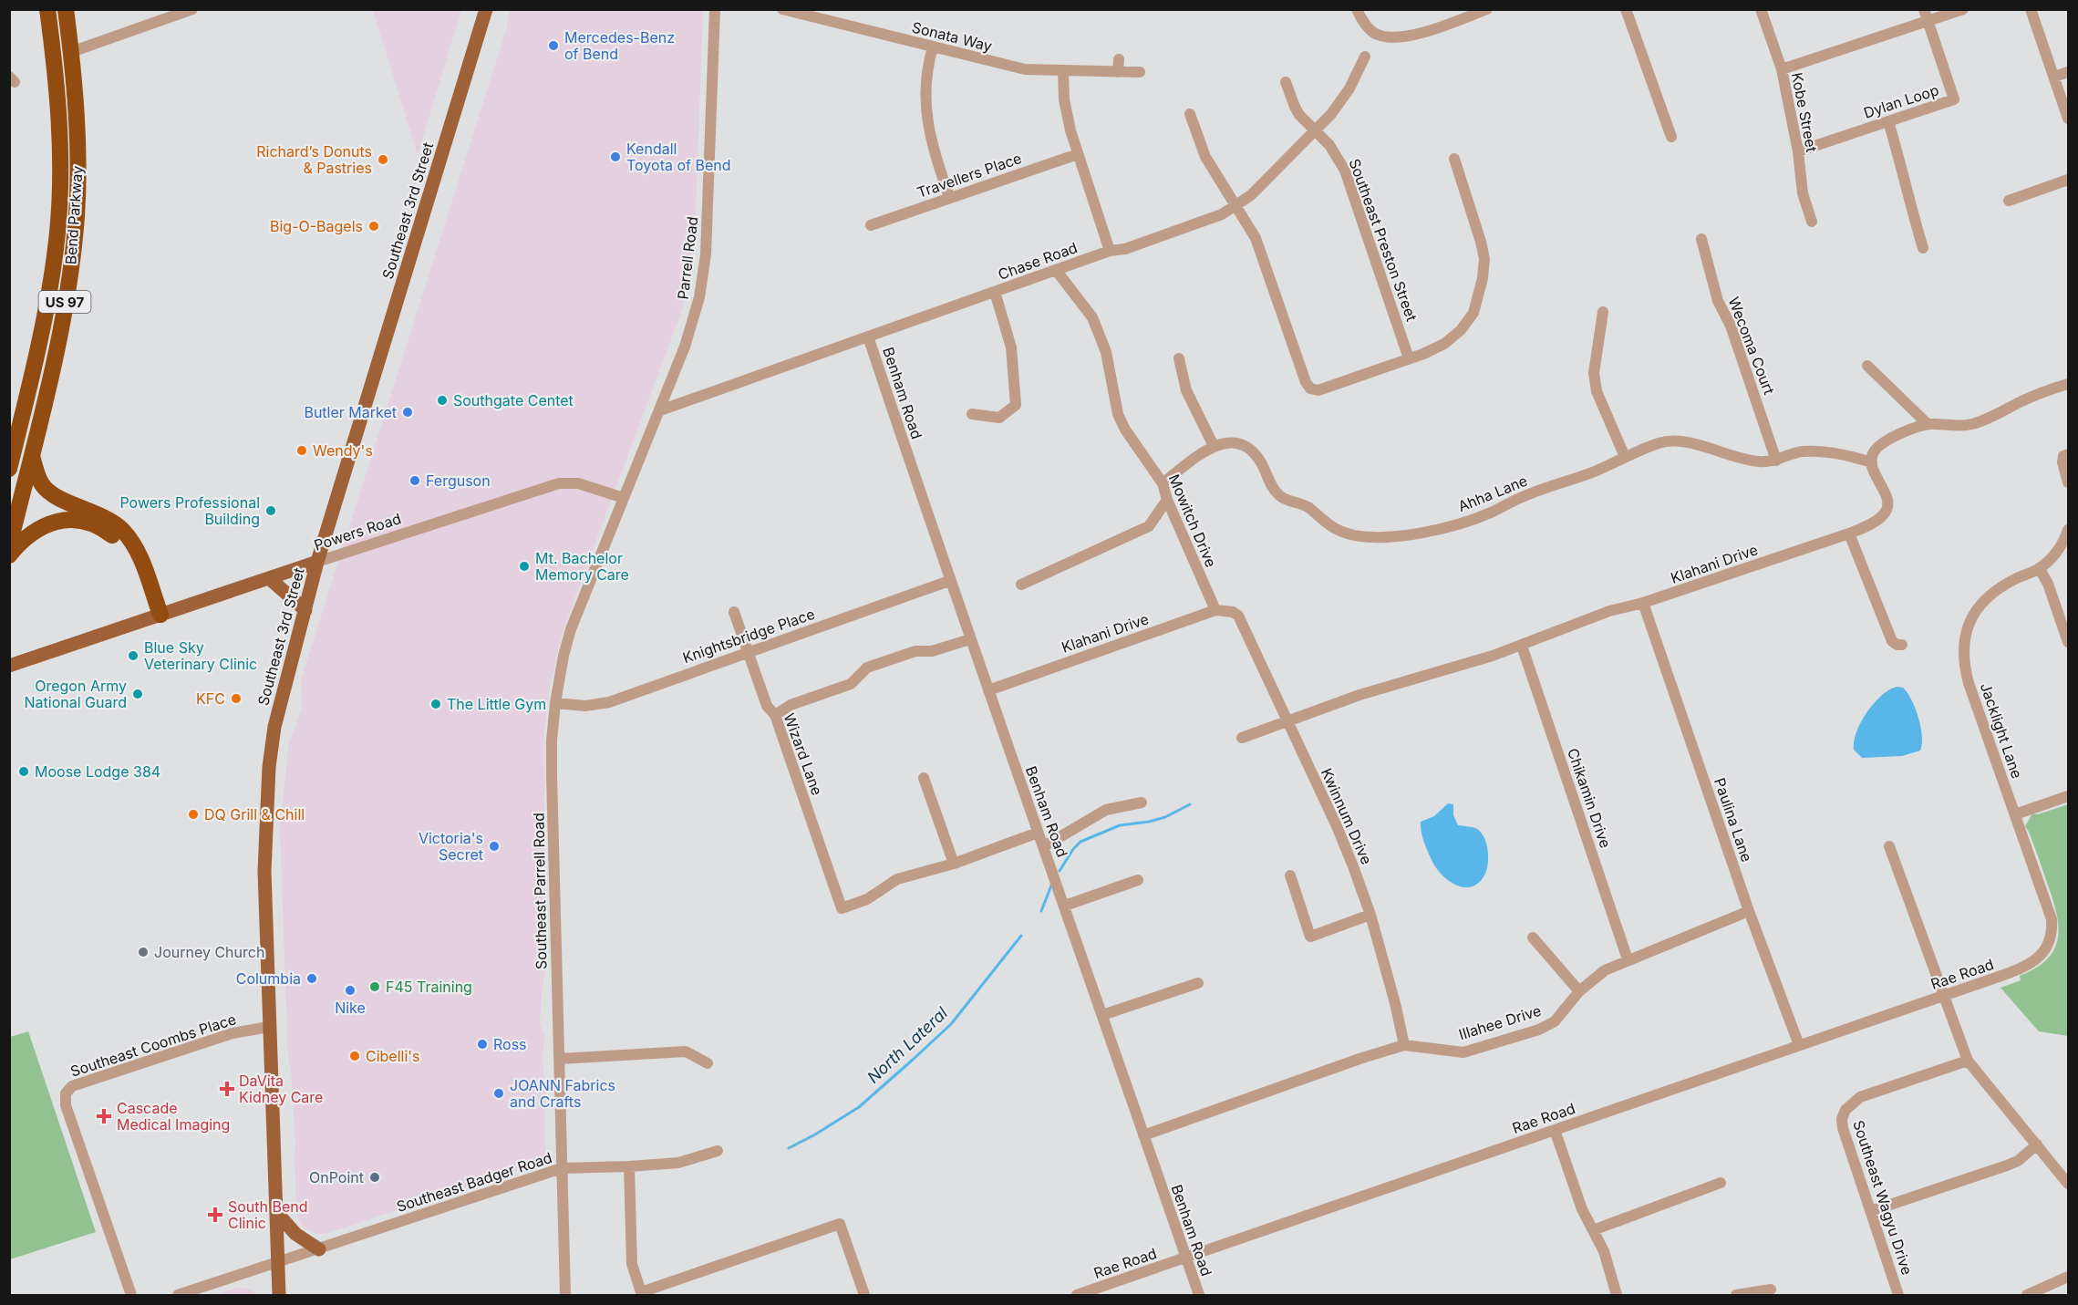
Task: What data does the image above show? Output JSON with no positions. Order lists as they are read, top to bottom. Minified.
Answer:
{"streets":{"highway":["Bend Parkway","US 97"],"main road":["Southeast 3rd Street","Powers Road"],"street":["Sonata Way","Dylan Loop","Kobe Street","Travellers Place","Southeast Preston Street","Parrell Road","Chase Road","Wecoma Court","Benham Road","Ahha Lane","Mowitch Drive","Klahani Drive","Knightsbridge Place","Jacklight Lane","Wizard Lane","Chikamin Drive","Kwinnum Drive","Paulina Lane","Southeast Parrell Road","Rae Road","Illahee Drive","Southeast Coombs Place","Southeast Badger Road","Southeast Wagyu Drive"]},"crossings":[["Dylan Loop","Kobe Street"],["Southeast 3rd Street","Powers Road"],["Southeast 3rd Street","Southeast Coombs Place"],["Southeast 3rd Street","Southeast Badger Road"],["Southeast Preston Street","Chase Road"],["Parrell Road","Chase Road"],["Parrell Road","Powers Road"],["Parrell Road","Southeast Parrell Road"],["Chase Road","Benham Road"],["Chase Road","Mowitch Drive"],["Wecoma Court","Ahha Lane"],["Benham Road","Klahani Drive"],["Benham Road","Knightsbridge Place"],["Benham Road","Rae Road"],["Benham Road","Illahee Drive"],["Ahha Lane","Klahani Drive"],["Mowitch Drive","Klahani Drive"],["Powers Road","Southeast Parrell Road"],["Klahani Drive","Chikamin Drive"],["Klahani Drive","Kwinnum Drive"],["Klahani Drive","Paulina Lane"],["Knightsbridge Place","Wizard Lane"],["Knightsbridge Place","Southeast Parrell Road"],["Jacklight Lane","Rae Road"],["Chikamin Drive","Illahee Drive"],["Kwinnum Drive","Illahee Drive"],["Paulina Lane","Rae Road"],["Paulina Lane","Illahee Drive"],["Southeast Parrell Road","Southeast Badger Road"]],"water":["North Lateral"],"places":{"other":["Mercedes-Benz of Bend","Kendall Toyota of Bend","Richard’s Donuts & Pastries","Big-O-Bagels","Southgate Centet","Butler Market","Wendy's","Ferguson","Powers Professional Building","Mt. Bachelor Memory Care","Blue Sky Veterinary Clinic","Oregon Army National Guard","KFC","The Little Gym","Moose Lodge 384","DQ Grill & Chill","Victoria's Secret","Journey Church","Columbia","F45 Training","Nike","Ross","Cibelli's","JOANN Fabrics and Crafts","OnPoint"],"health":["DaVita Kidney Care","Cascade Medical Imaging","South Bend Clinic"]}}
